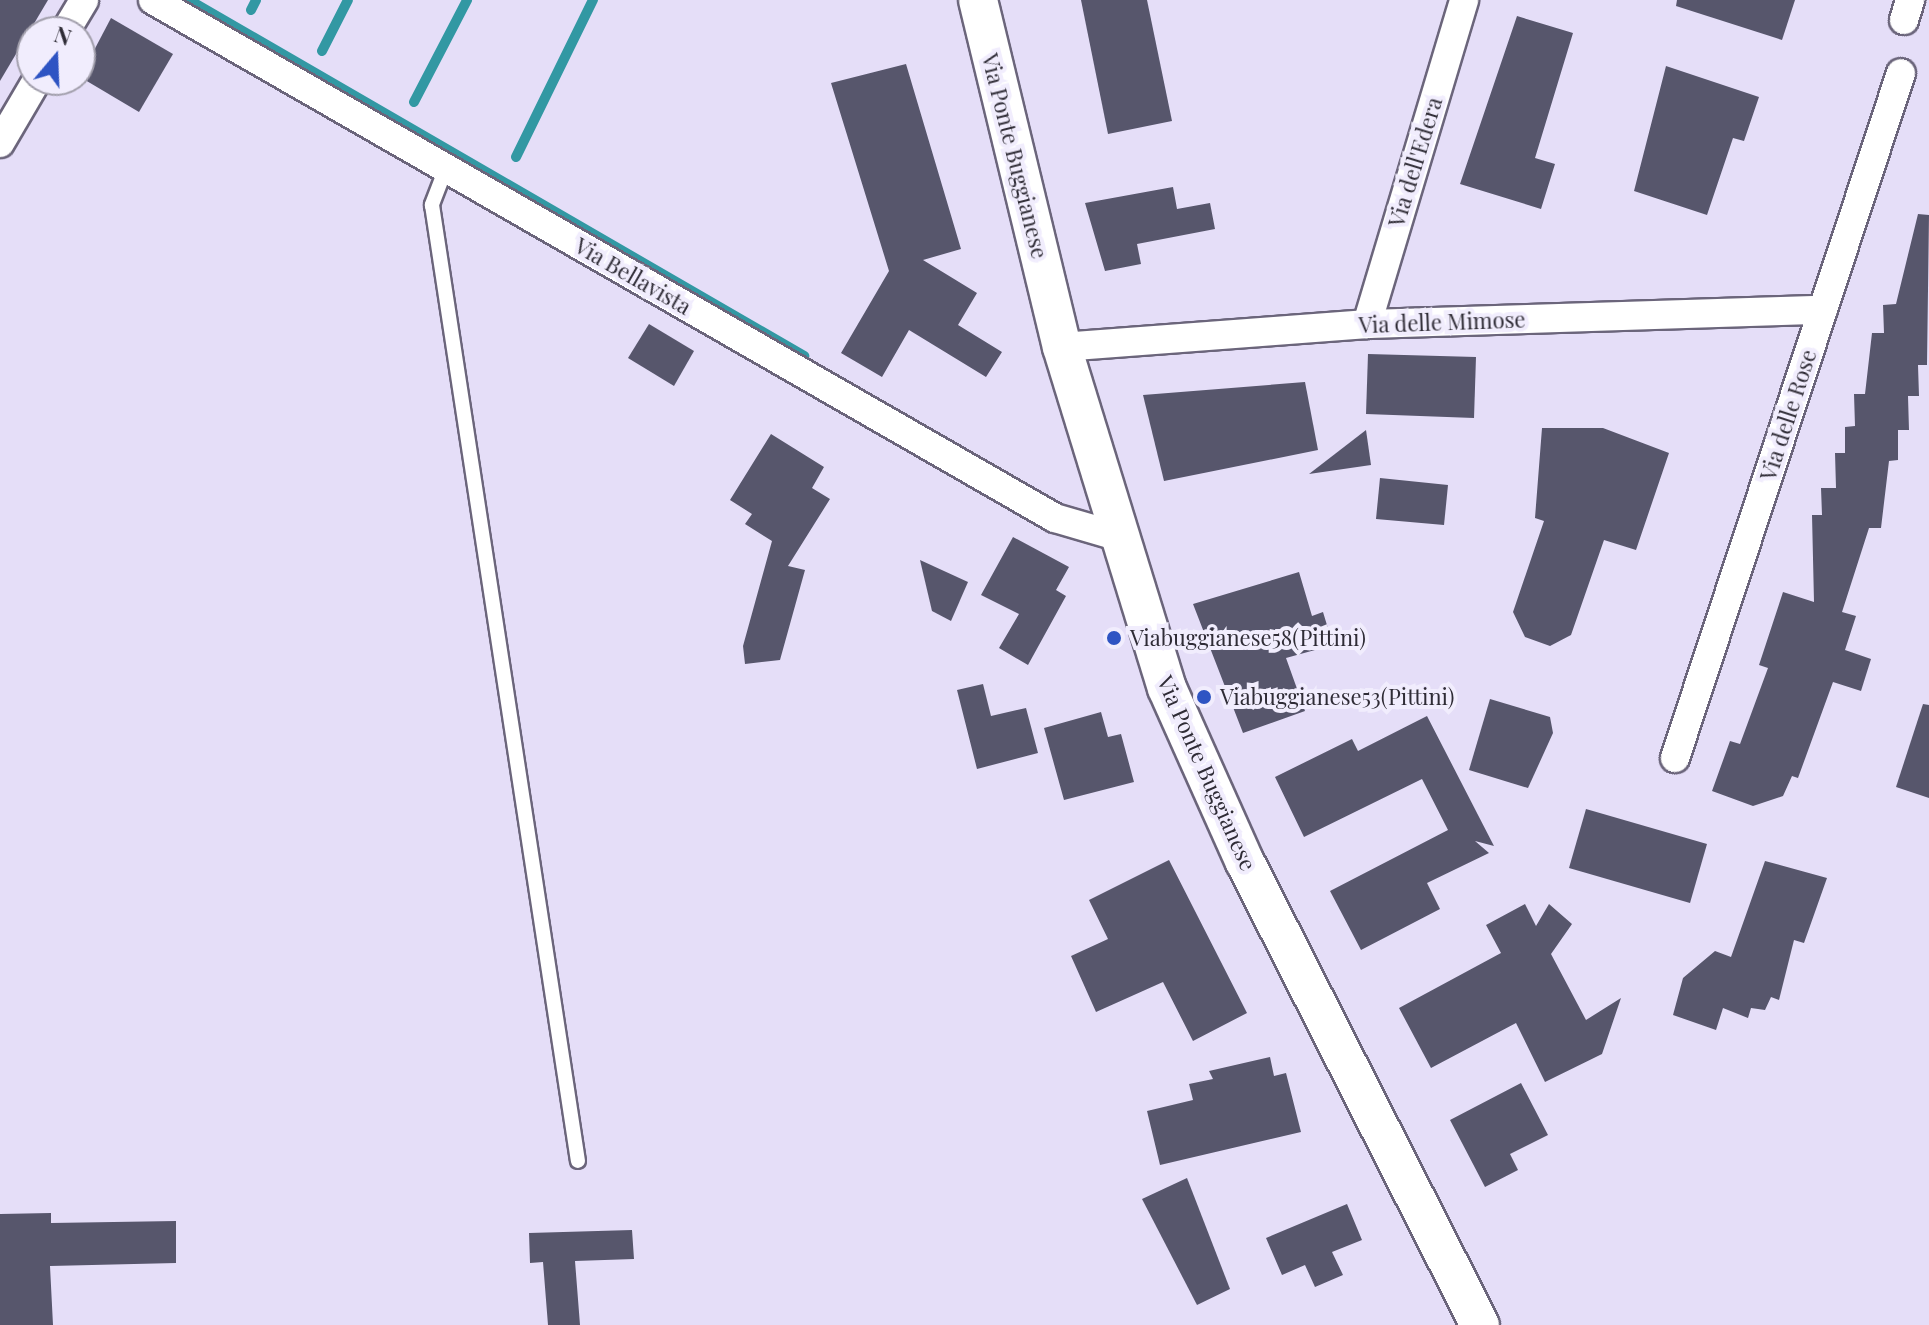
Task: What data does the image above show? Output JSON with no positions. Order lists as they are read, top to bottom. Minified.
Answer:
{"streets":{"main road":["Via Ponte Buggianese"],"street":["Via dell'Edera","Via Bellavista","Via delle Mimose","Via delle Rose"]},"crossings":[["Via Ponte Buggianese","Via Bellavista"],["Via Ponte Buggianese","Via delle Mimose"],["Via dell'Edera","Via delle Mimose"],["Via delle Mimose","Via delle Rose"]],"places":["Viabuggianese58(Pittini)","Viabuggianese53(Pittini)"],"north":"top"}
